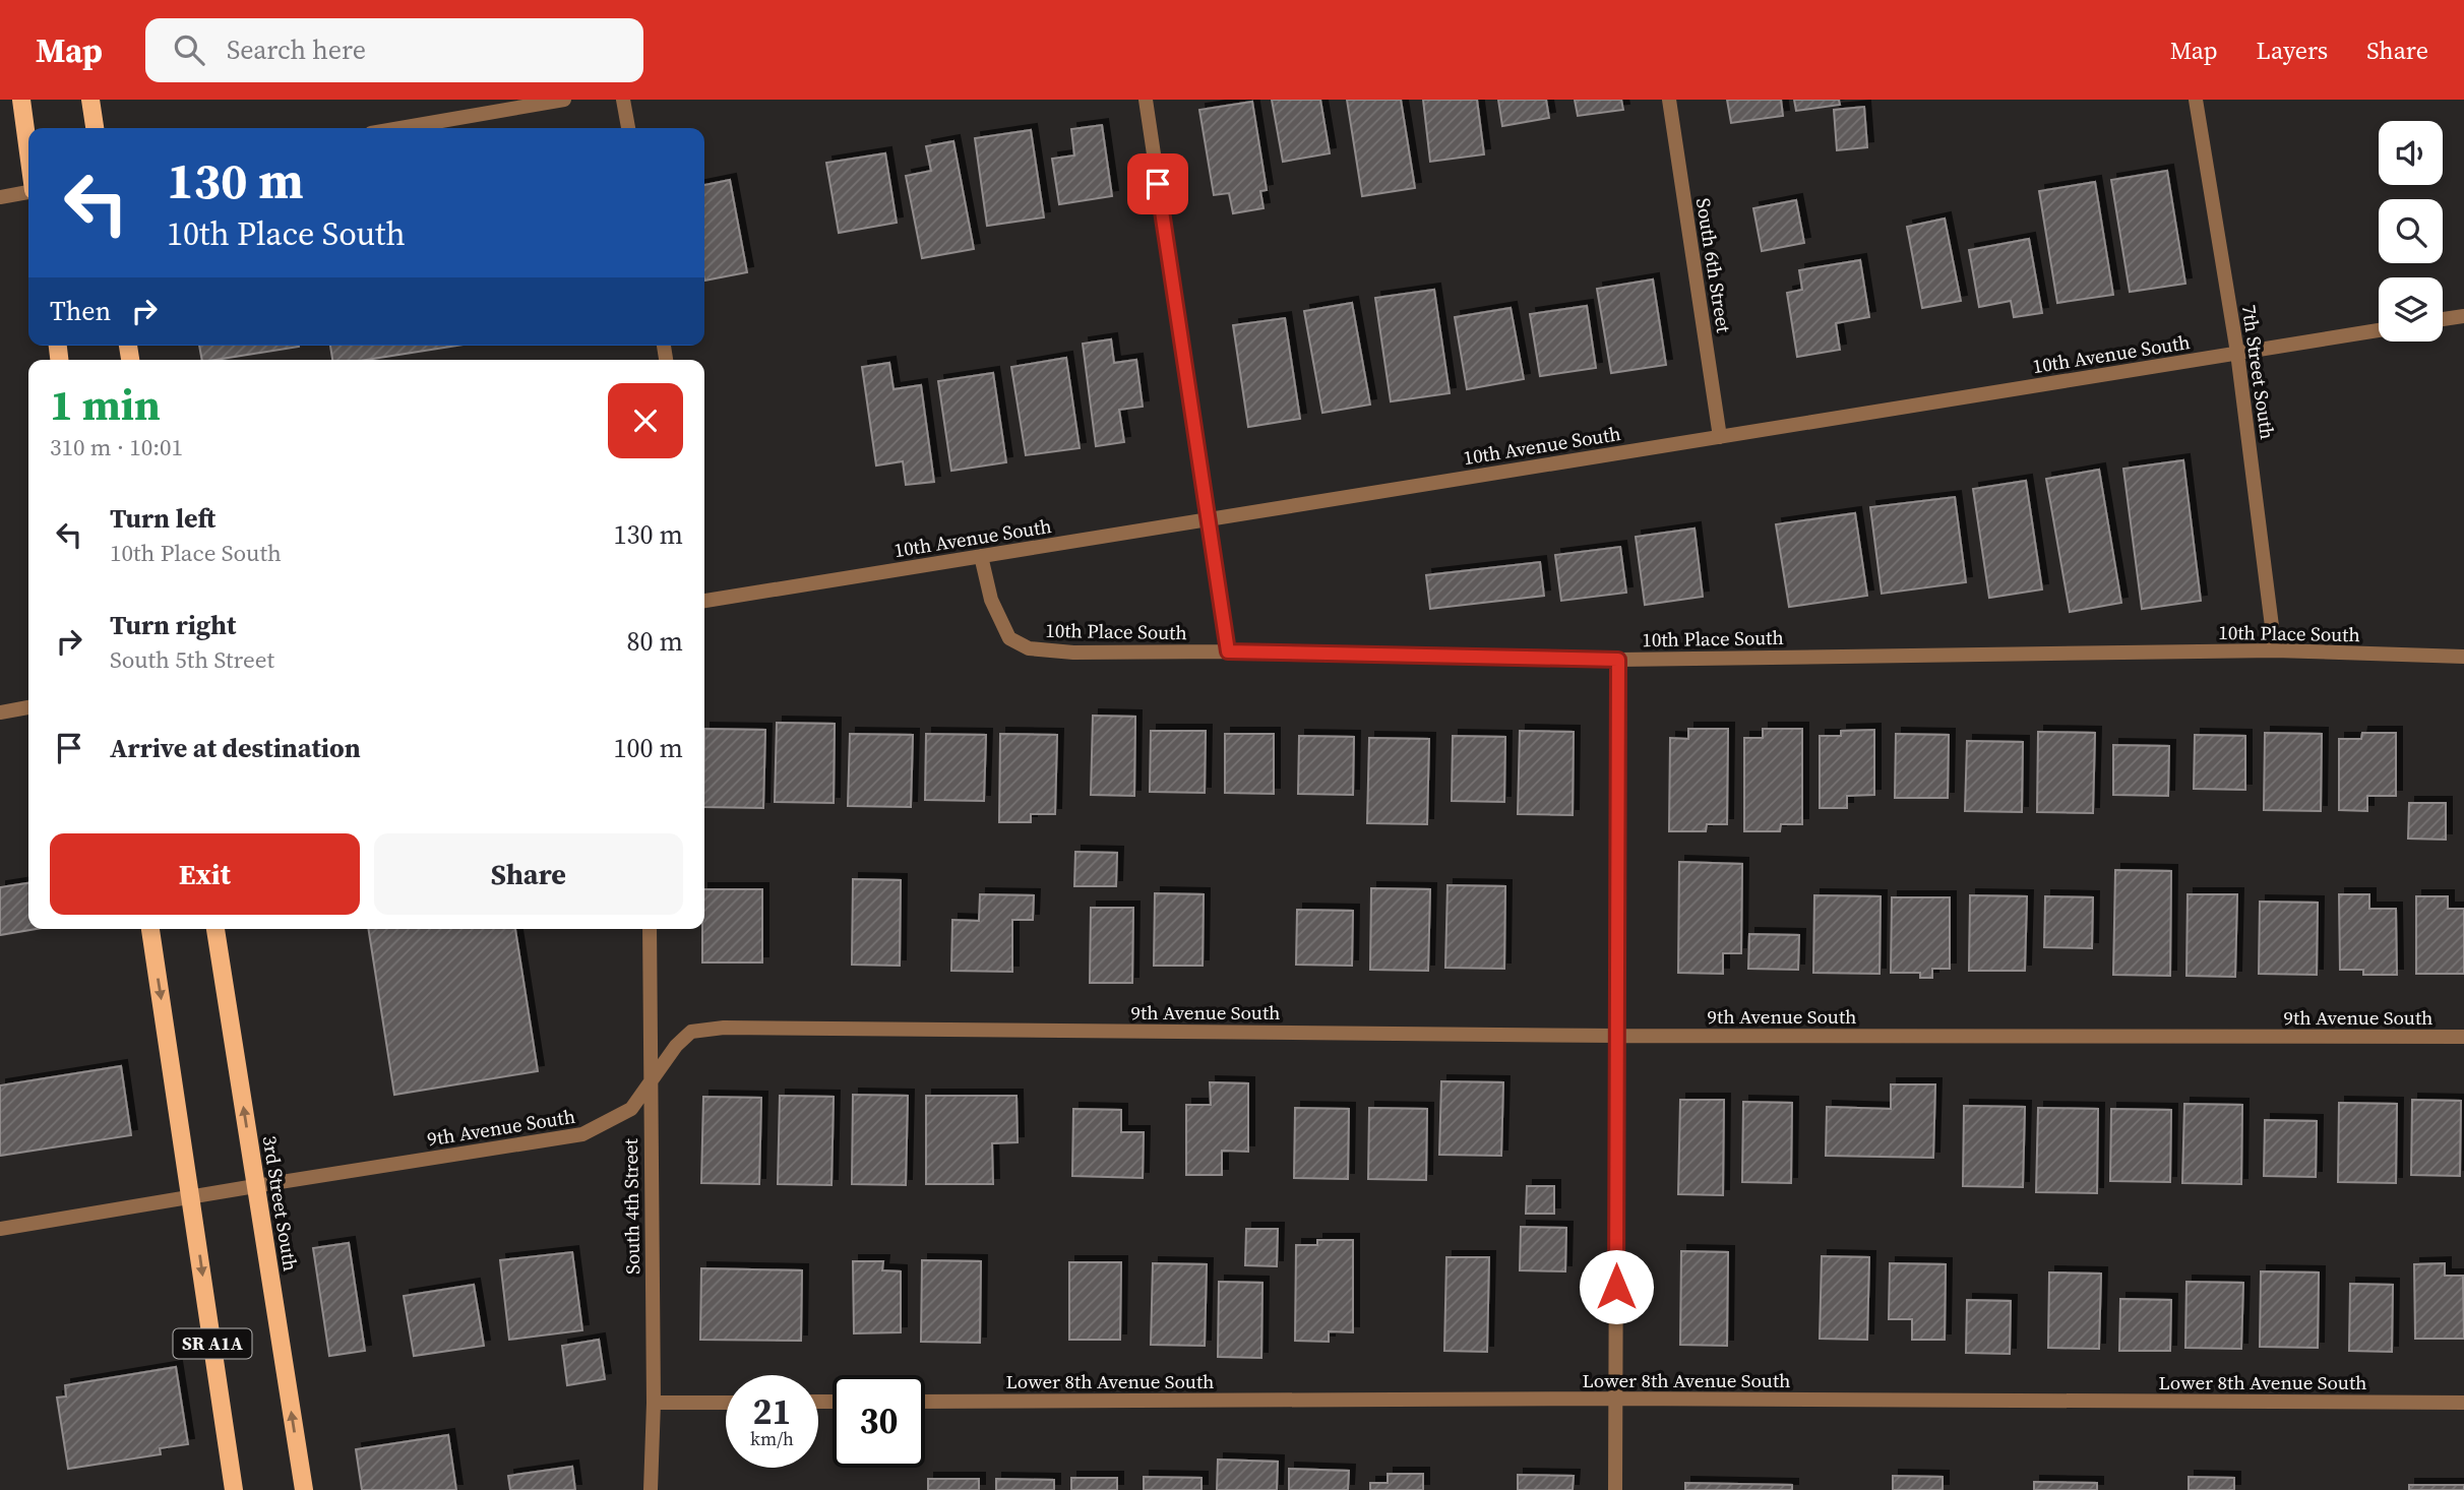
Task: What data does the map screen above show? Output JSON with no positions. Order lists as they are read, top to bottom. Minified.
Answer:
{"streets":{"main road":["3rd Street South","SR A1A"],"street":["South 6th Street","10th Avenue South","7th Street South","10th Place South","9th Avenue South","South 4th Street","Lower 8th Avenue South"]},"crossings":[["South 6th Street","10th Avenue South"],["10th Avenue South","7th Street South"],["10th Avenue South","10th Place South"],["7th Street South","10th Place South"],["9th Avenue South","3rd Street South"],["9th Avenue South","South 4th Street"],["9th Avenue South","SR A1A"]],"page":{"header":"Map","search":"Search here","nav":["Map","Layers","Share"],"turn":["130 m","10th Place South"],"then":"Then","heading":["1 min","310 m · 10:01"],"list":[{"name":"Turn left","note":"10th Place South","value":"130 m"},{"name":"Turn right","note":"South 5th Street","value":"80 m"},{"name":"Arrive at destination","value":"100 m"}],"buttons":["Exit","Share"],"speed":"21 km/h","limit":"30"}}
